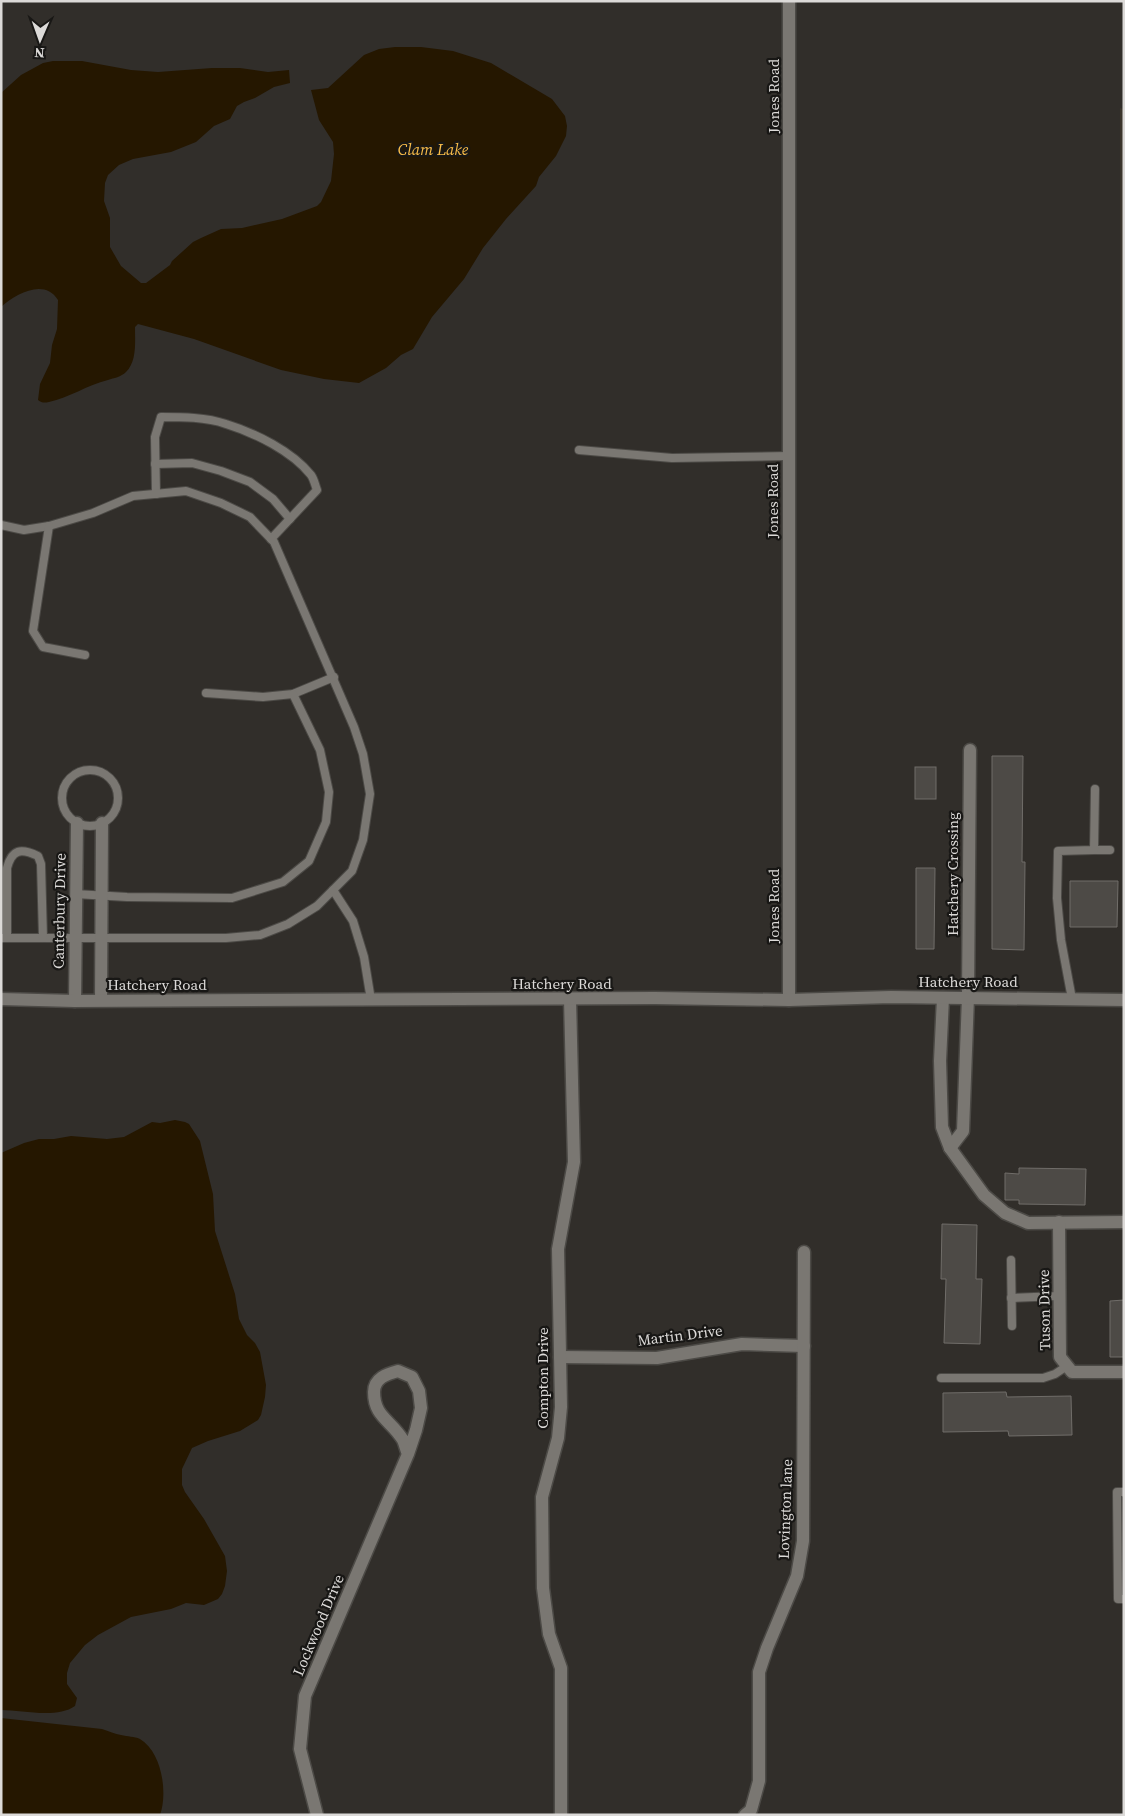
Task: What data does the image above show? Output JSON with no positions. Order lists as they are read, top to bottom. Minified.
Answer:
{"streets":{"street":["Jones Road","Hatchery Crossing","Canterbury Drive","Hatchery Road","Tuson Drive","Martin Drive","Compton Drive","Lovington lane","Lockwood Drive"]},"crossings":[["Jones Road","Hatchery Road"],["Hatchery Crossing","Hatchery Road"],["Canterbury Drive","Hatchery Road"],["Hatchery Road","Compton Drive"],["Martin Drive","Compton Drive"],["Martin Drive","Lovington lane"]],"water":["Clam Lake"],"north":"bottom"}
